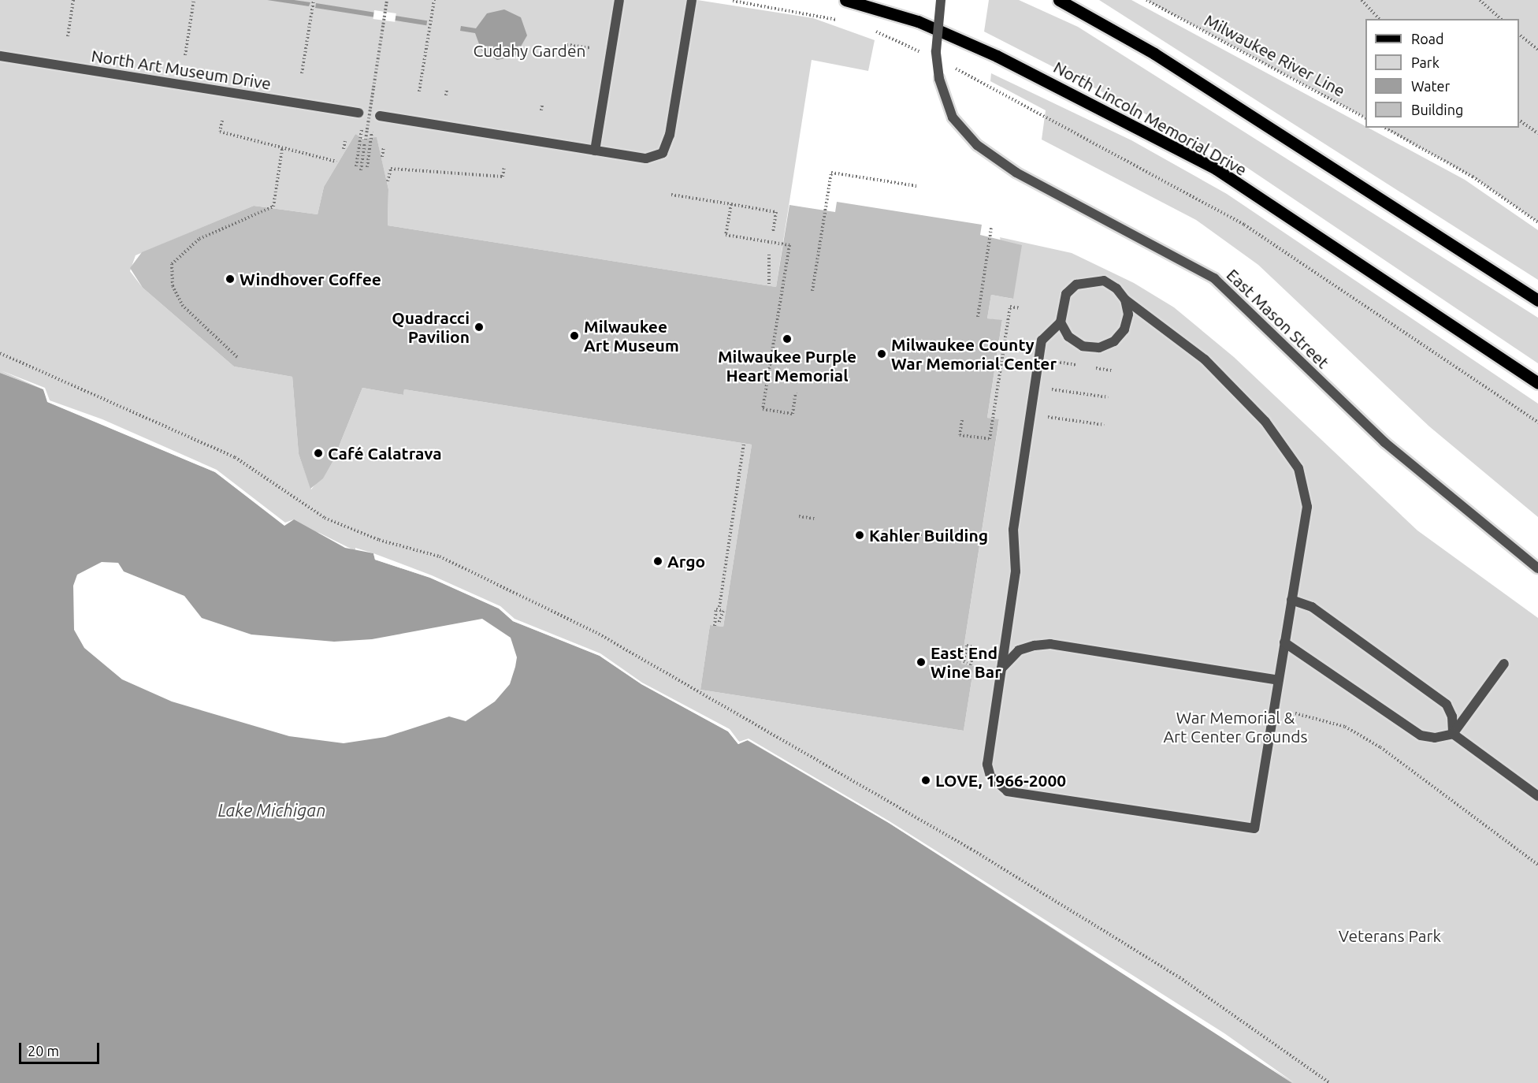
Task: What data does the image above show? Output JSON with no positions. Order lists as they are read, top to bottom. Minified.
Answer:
{"streets":{"main road":["North Lincoln Memorial Drive"],"street":["North Art Museum Drive","East Mason Street"],"path":["Milwaukee River Line"]},"water":["Lake Michigan"],"parks":["Cudahy Garden","War Memorial & Art Center Grounds","Veterans Park"],"places":["Windhover Coffee","Quadracci Pavilion","Milwaukee Art Museum","Milwaukee Purple Heart Memorial","Milwaukee County War Memorial Center","Café Calatrava","Kahler Building","Argo","East End Wine Bar","LOVE, 1966-2000"],"legend":["Road","Park","Water","Building"],"scale_bar":"20 m"}
